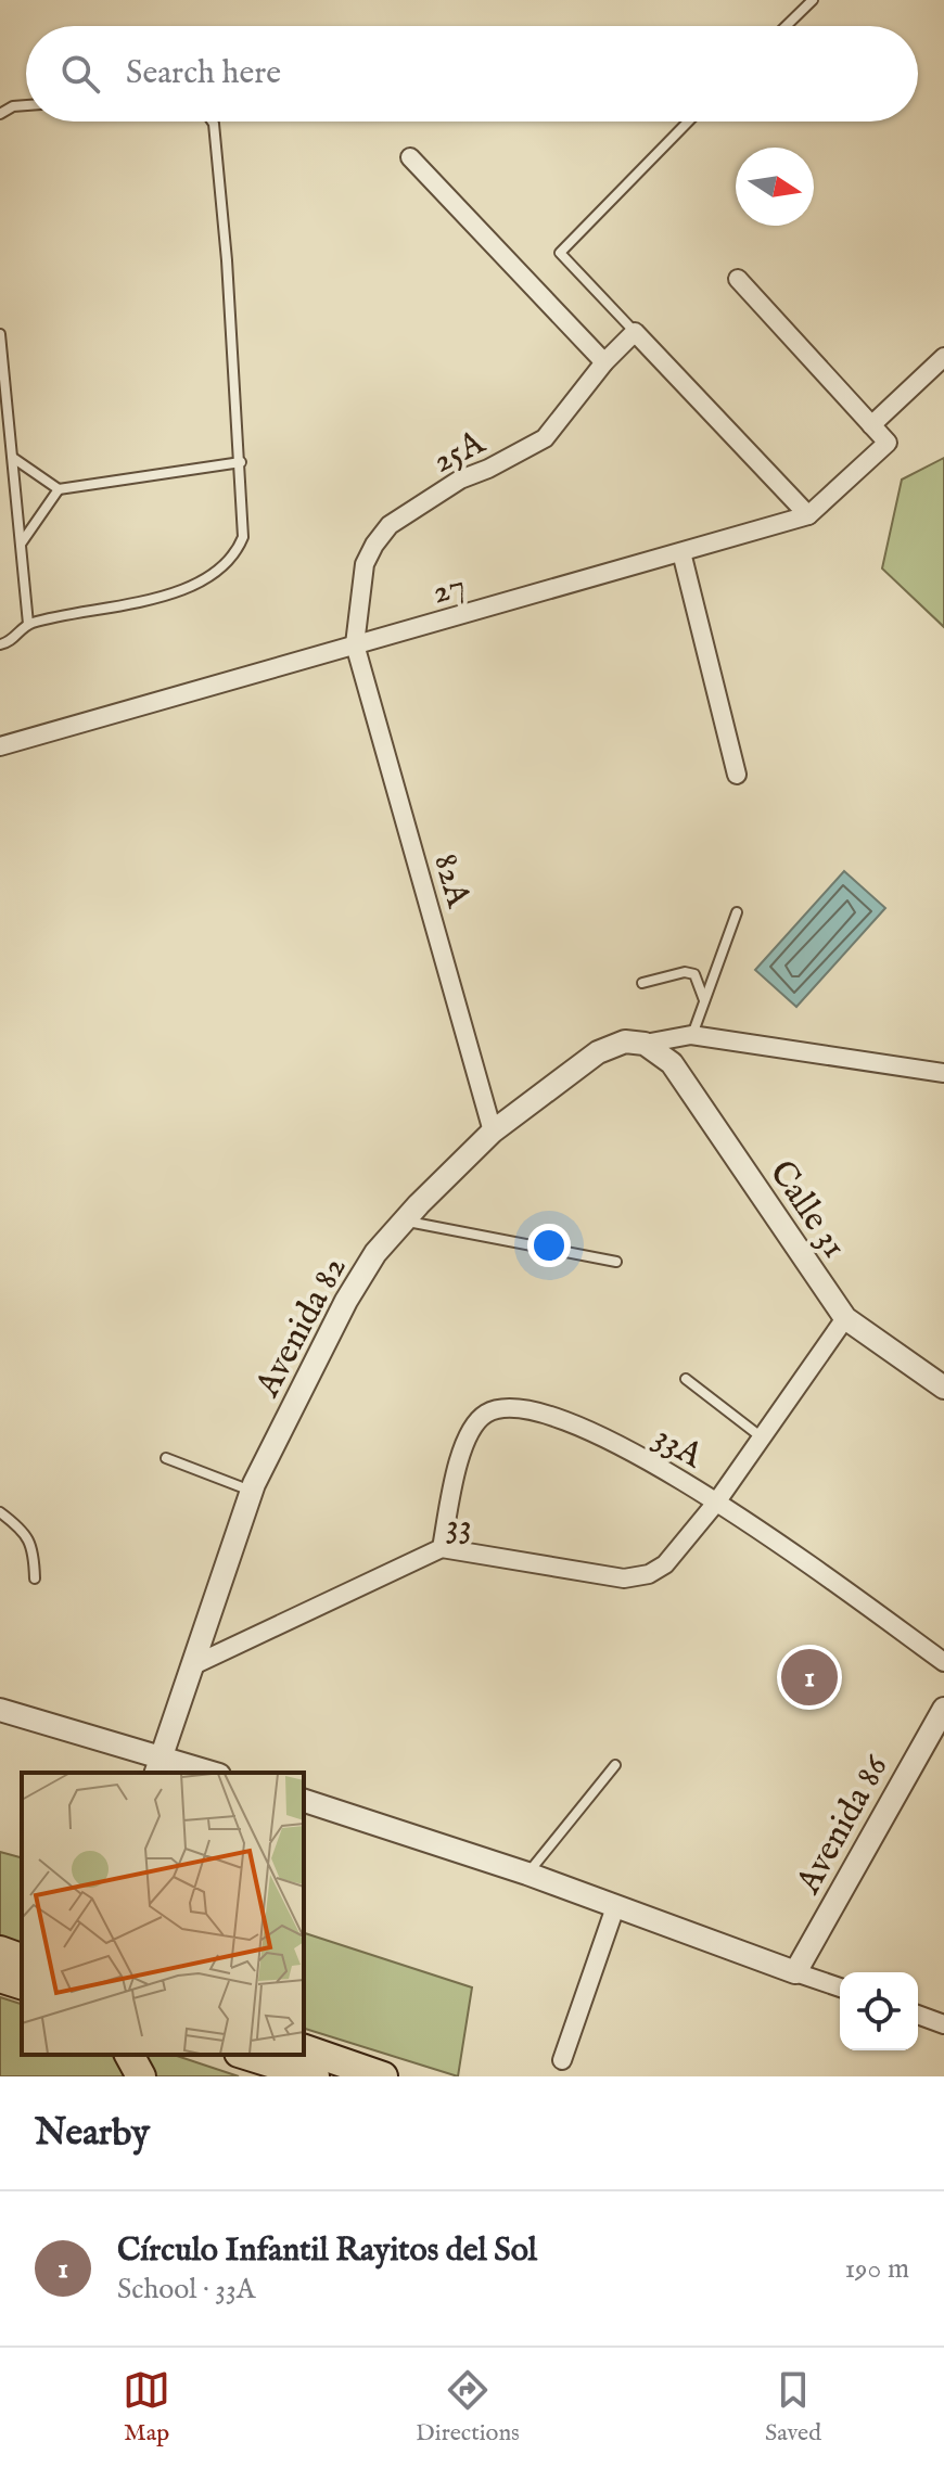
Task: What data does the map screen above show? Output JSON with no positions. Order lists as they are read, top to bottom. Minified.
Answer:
{"streets":{"street":["25A","27","82A","Calle 31","Avenida 82","33A","33","Avenida 86"]},"crossings":[["25A","27"],["25A","82A"],["27","82A"],["82A","Avenida 82"],["Calle 31","Avenida 82"],["Calle 31","33"],["Avenida 82","33"],["33A","33"]],"north":"right","page":{"search":"Search here","pins":"1","heading":"Nearby","list":[{"mark":"1","name":"Círculo Infantil Rayitos del Sol","note":"School · 33A","value":"190 m"}],"nav":["Map","Directions","Saved"]}}
